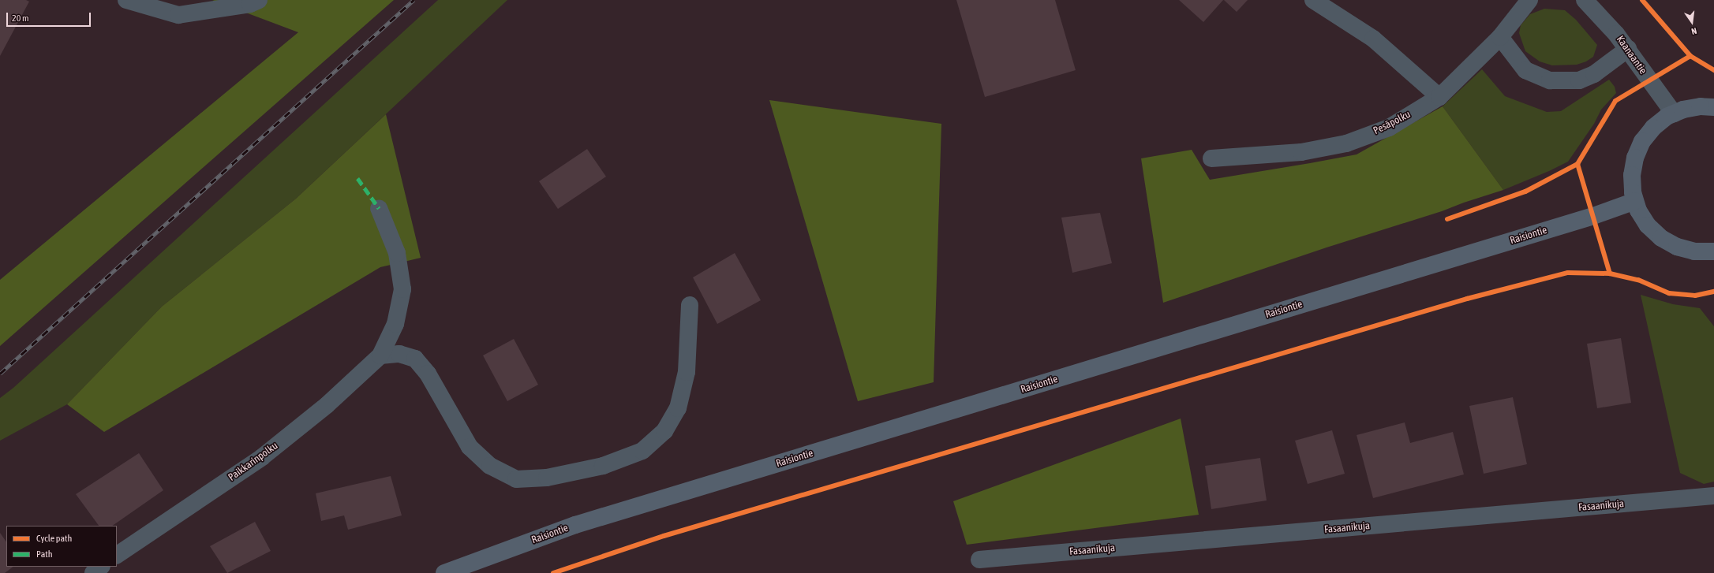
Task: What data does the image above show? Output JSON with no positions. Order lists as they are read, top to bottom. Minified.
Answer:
{"streets":{"main road":["Raisiontie"],"street":["Kaanaantie","Pesäpolku","Paikkarinpolku","Fasaanikuja"]},"legend":["Cycle path","Path"],"scale_bar":"20 m","north":"bottom"}
